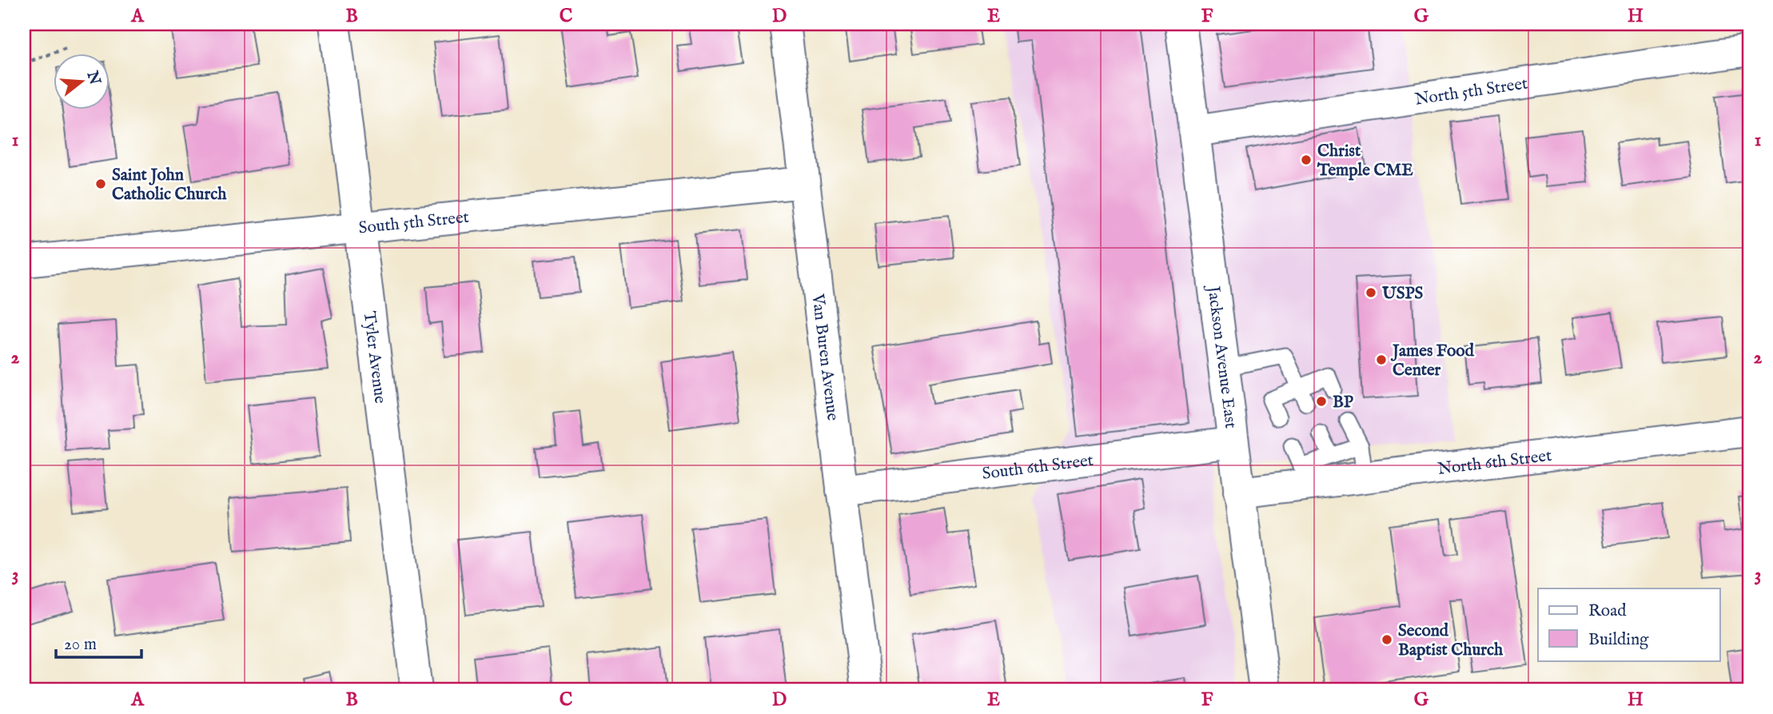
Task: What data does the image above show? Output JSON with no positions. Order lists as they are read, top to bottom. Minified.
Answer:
{"streets":{"street":["North 5th Street","South 5th Street","Tyler Avenue","Van Buren Avenue","Jackson Avenue East","North 6th Street","South 6th Street"]},"crossings":[["North 5th Street","Jackson Avenue East"],["South 5th Street","Tyler Avenue"],["South 5th Street","Van Buren Avenue"],["Van Buren Avenue","South 6th Street"],["Jackson Avenue East","North 6th Street"],["Jackson Avenue East","South 6th Street"]],"places":["Christ Temple CME","Saint John Catholic Church","USPS","James Food Center","BP","Second Baptist Church"],"legend":["Road","Building"],"scale_bar":"20 m","north":"right","grid":{"columns":["A","B","C","D","E","F","G","H"],"rows":["1","2","3"]}}
